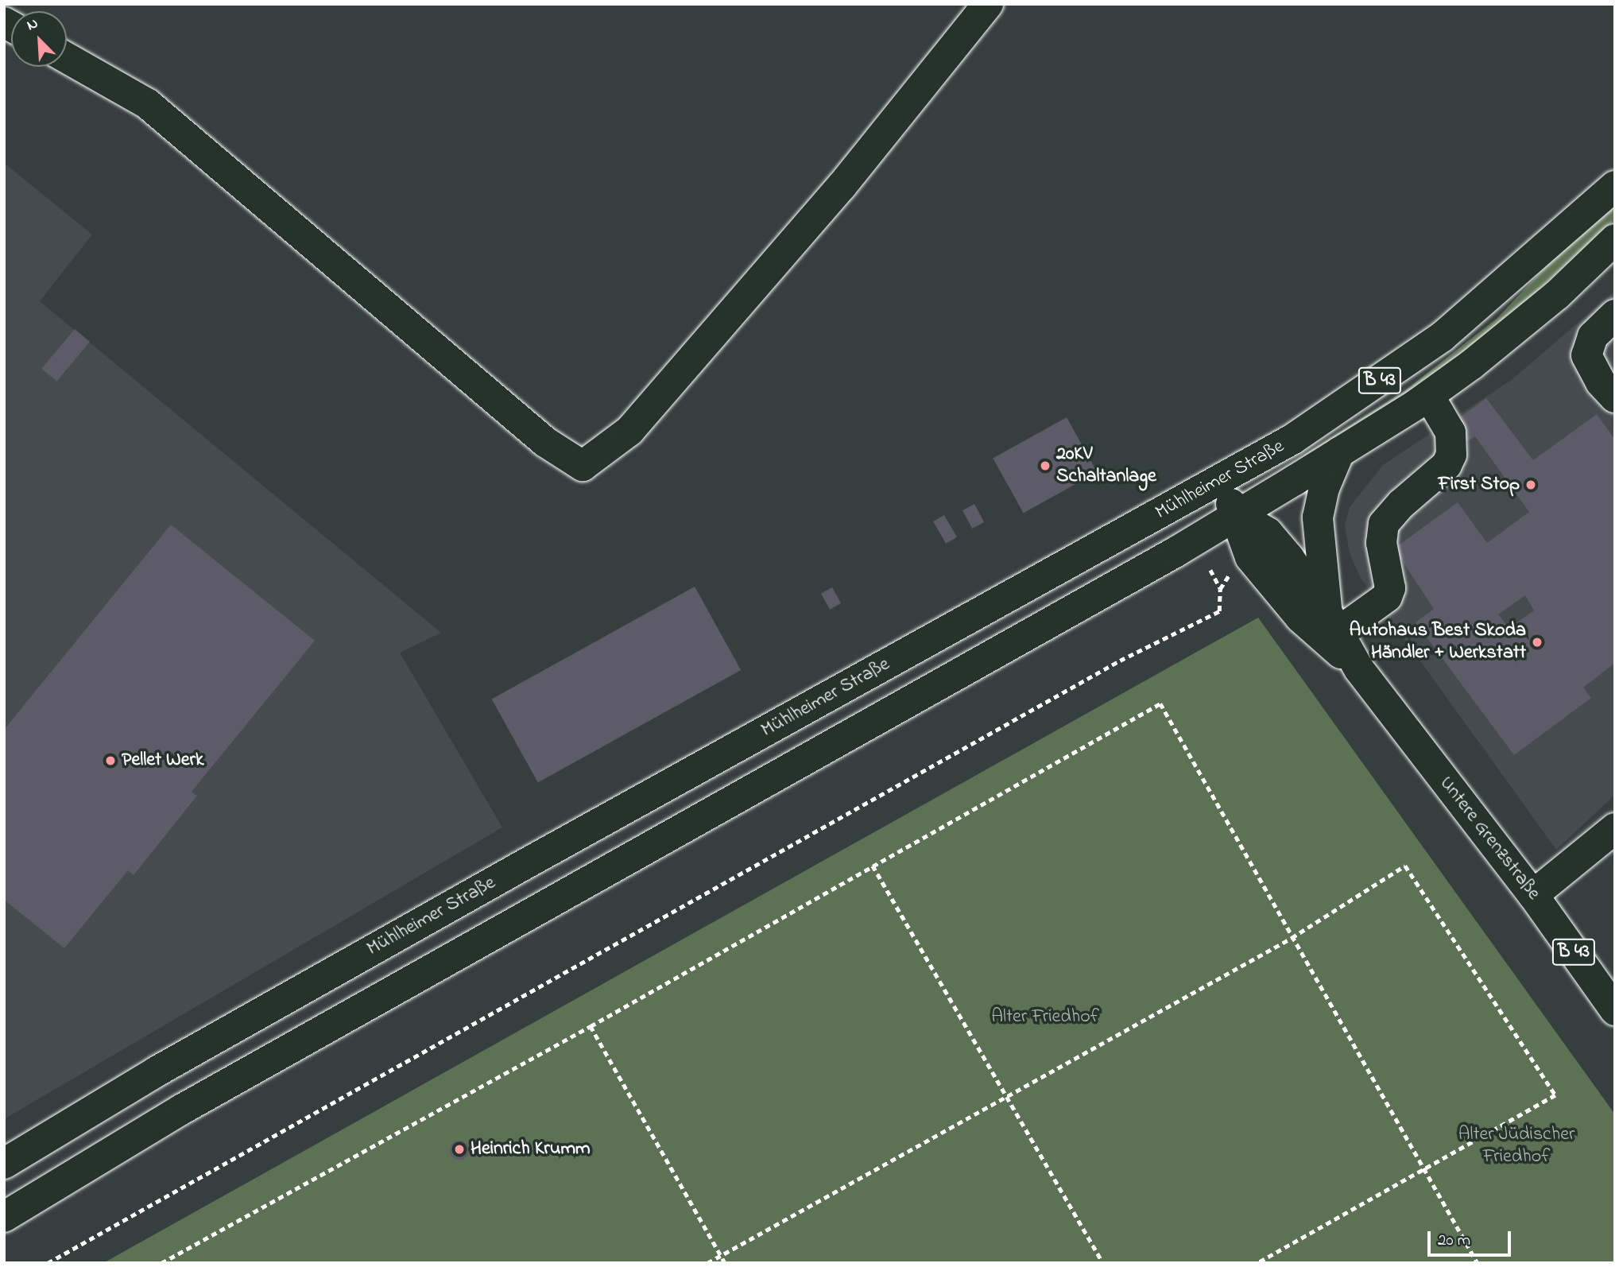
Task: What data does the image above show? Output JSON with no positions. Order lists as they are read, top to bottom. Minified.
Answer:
{"streets":{"main road":["B 43","Mühlheimer Straße","Untere Grenzstraße"]},"crossings":[["B 43","Mühlheimer Straße"],["B 43","Untere Grenzstraße"],["Mühlheimer Straße","Untere Grenzstraße"]],"parks":["Alter Friedhof","Alter Jüdischer Friedhof"],"places":["20KV Schaltanlage","First Stop","Autohaus Best Skoda Händler + Werkstatt","Pellet Werk","Heinrich Krumm"],"scale_bar":"20 m","north":"top left"}
